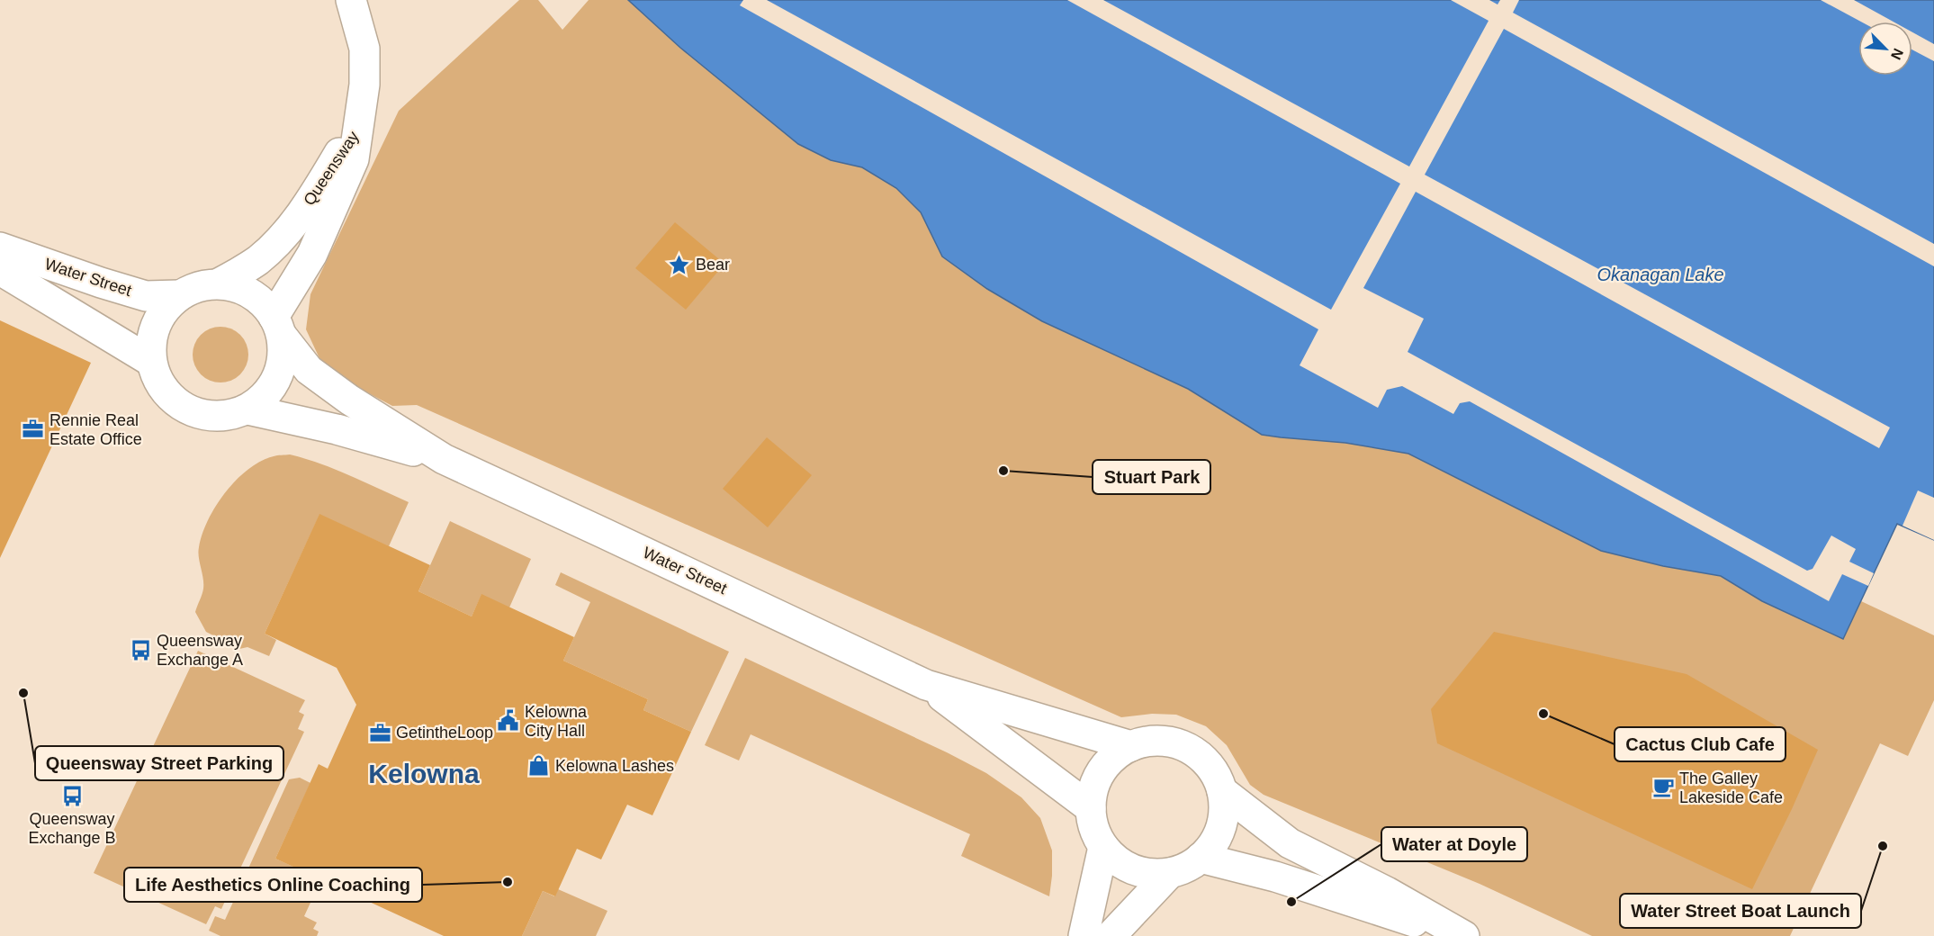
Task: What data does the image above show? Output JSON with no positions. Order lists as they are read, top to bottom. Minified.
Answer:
{"streets":{"main road":["Queensway","Water Street"]},"crossings":[["Queensway","Water Street"]],"districts":["Kelowna"],"water":["Okanagan Lake"],"places":{"place":["Bear"],"office":["Rennie Real Estate Office","GetintheLoop"],"other":["Stuart Park","Queensway Street Parking","Cactus Club Cafe","Water Street Boat Launch","Life Aesthetics Online Coaching","Water at Doyle"],"bus stop":["Queensway Exchange A","Queensway Exchange B"],"public building":["Kelowna City Hall"],"shop":["Kelowna Lashes"],"cafe":["The Galley Lakeside Cafe"]},"north":"bottom right"}
